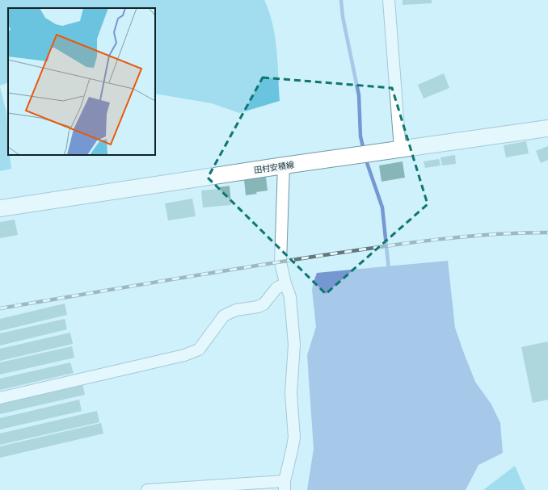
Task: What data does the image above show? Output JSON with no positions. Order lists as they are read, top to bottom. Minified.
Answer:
{"streets":{"main road":["田村安積線"]}}
